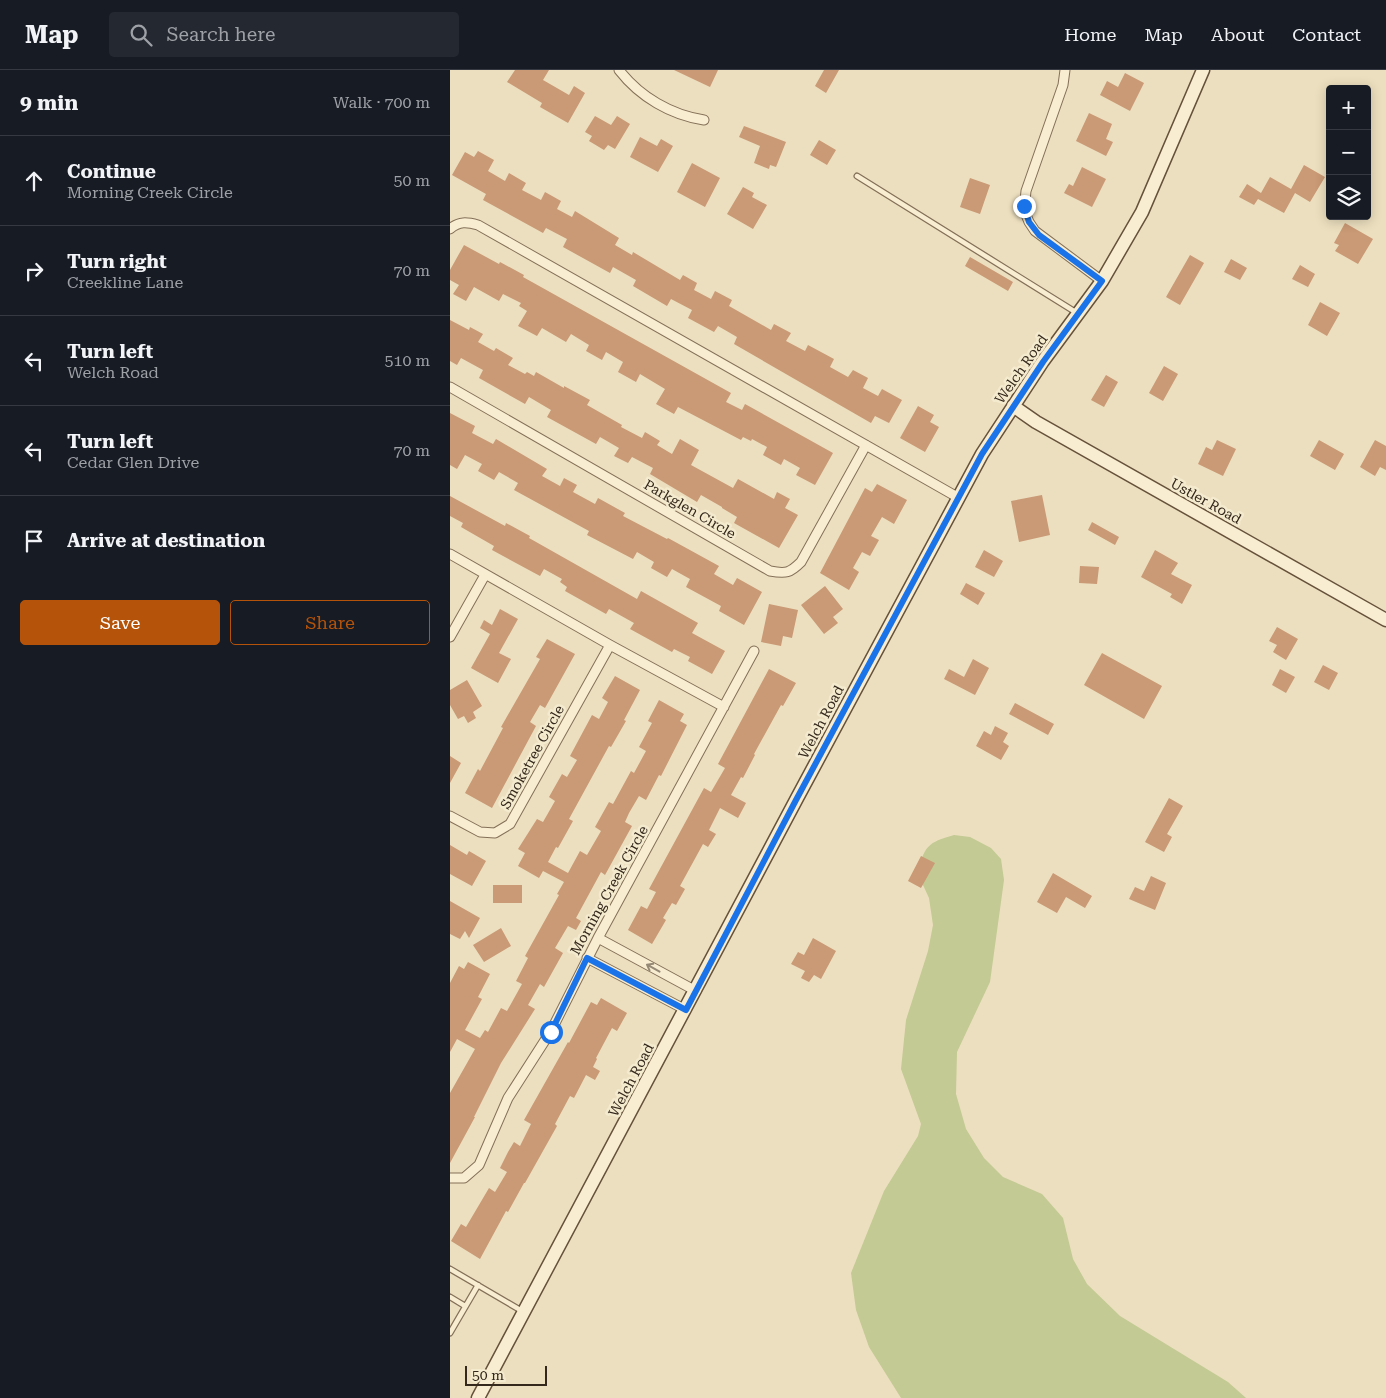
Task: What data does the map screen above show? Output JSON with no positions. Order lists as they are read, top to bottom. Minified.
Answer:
{"streets":{"main road":["Welch Road","Ustler Road"],"street":["Parkglen Circle","Smoketree Circle","Morning Creek Circle"]},"crossings":[["Welch Road","Ustler Road"]],"scale_bar":"50 m","page":{"header":"Map","search":"Search here","nav":["Home","Map","About","Contact"],"heading":["9 min","Walk · 700 m"],"map_buttons":["+","−"],"list":[["Continue","Morning Creek Circle","50 m"],["Turn right","Creekline Lane","70 m"],["Turn left","Welch Road","510 m"],["Turn left","Cedar Glen Drive","70 m"],"Arrive at destination"],"buttons":["Save","Share"],"scale":"50 m"}}
